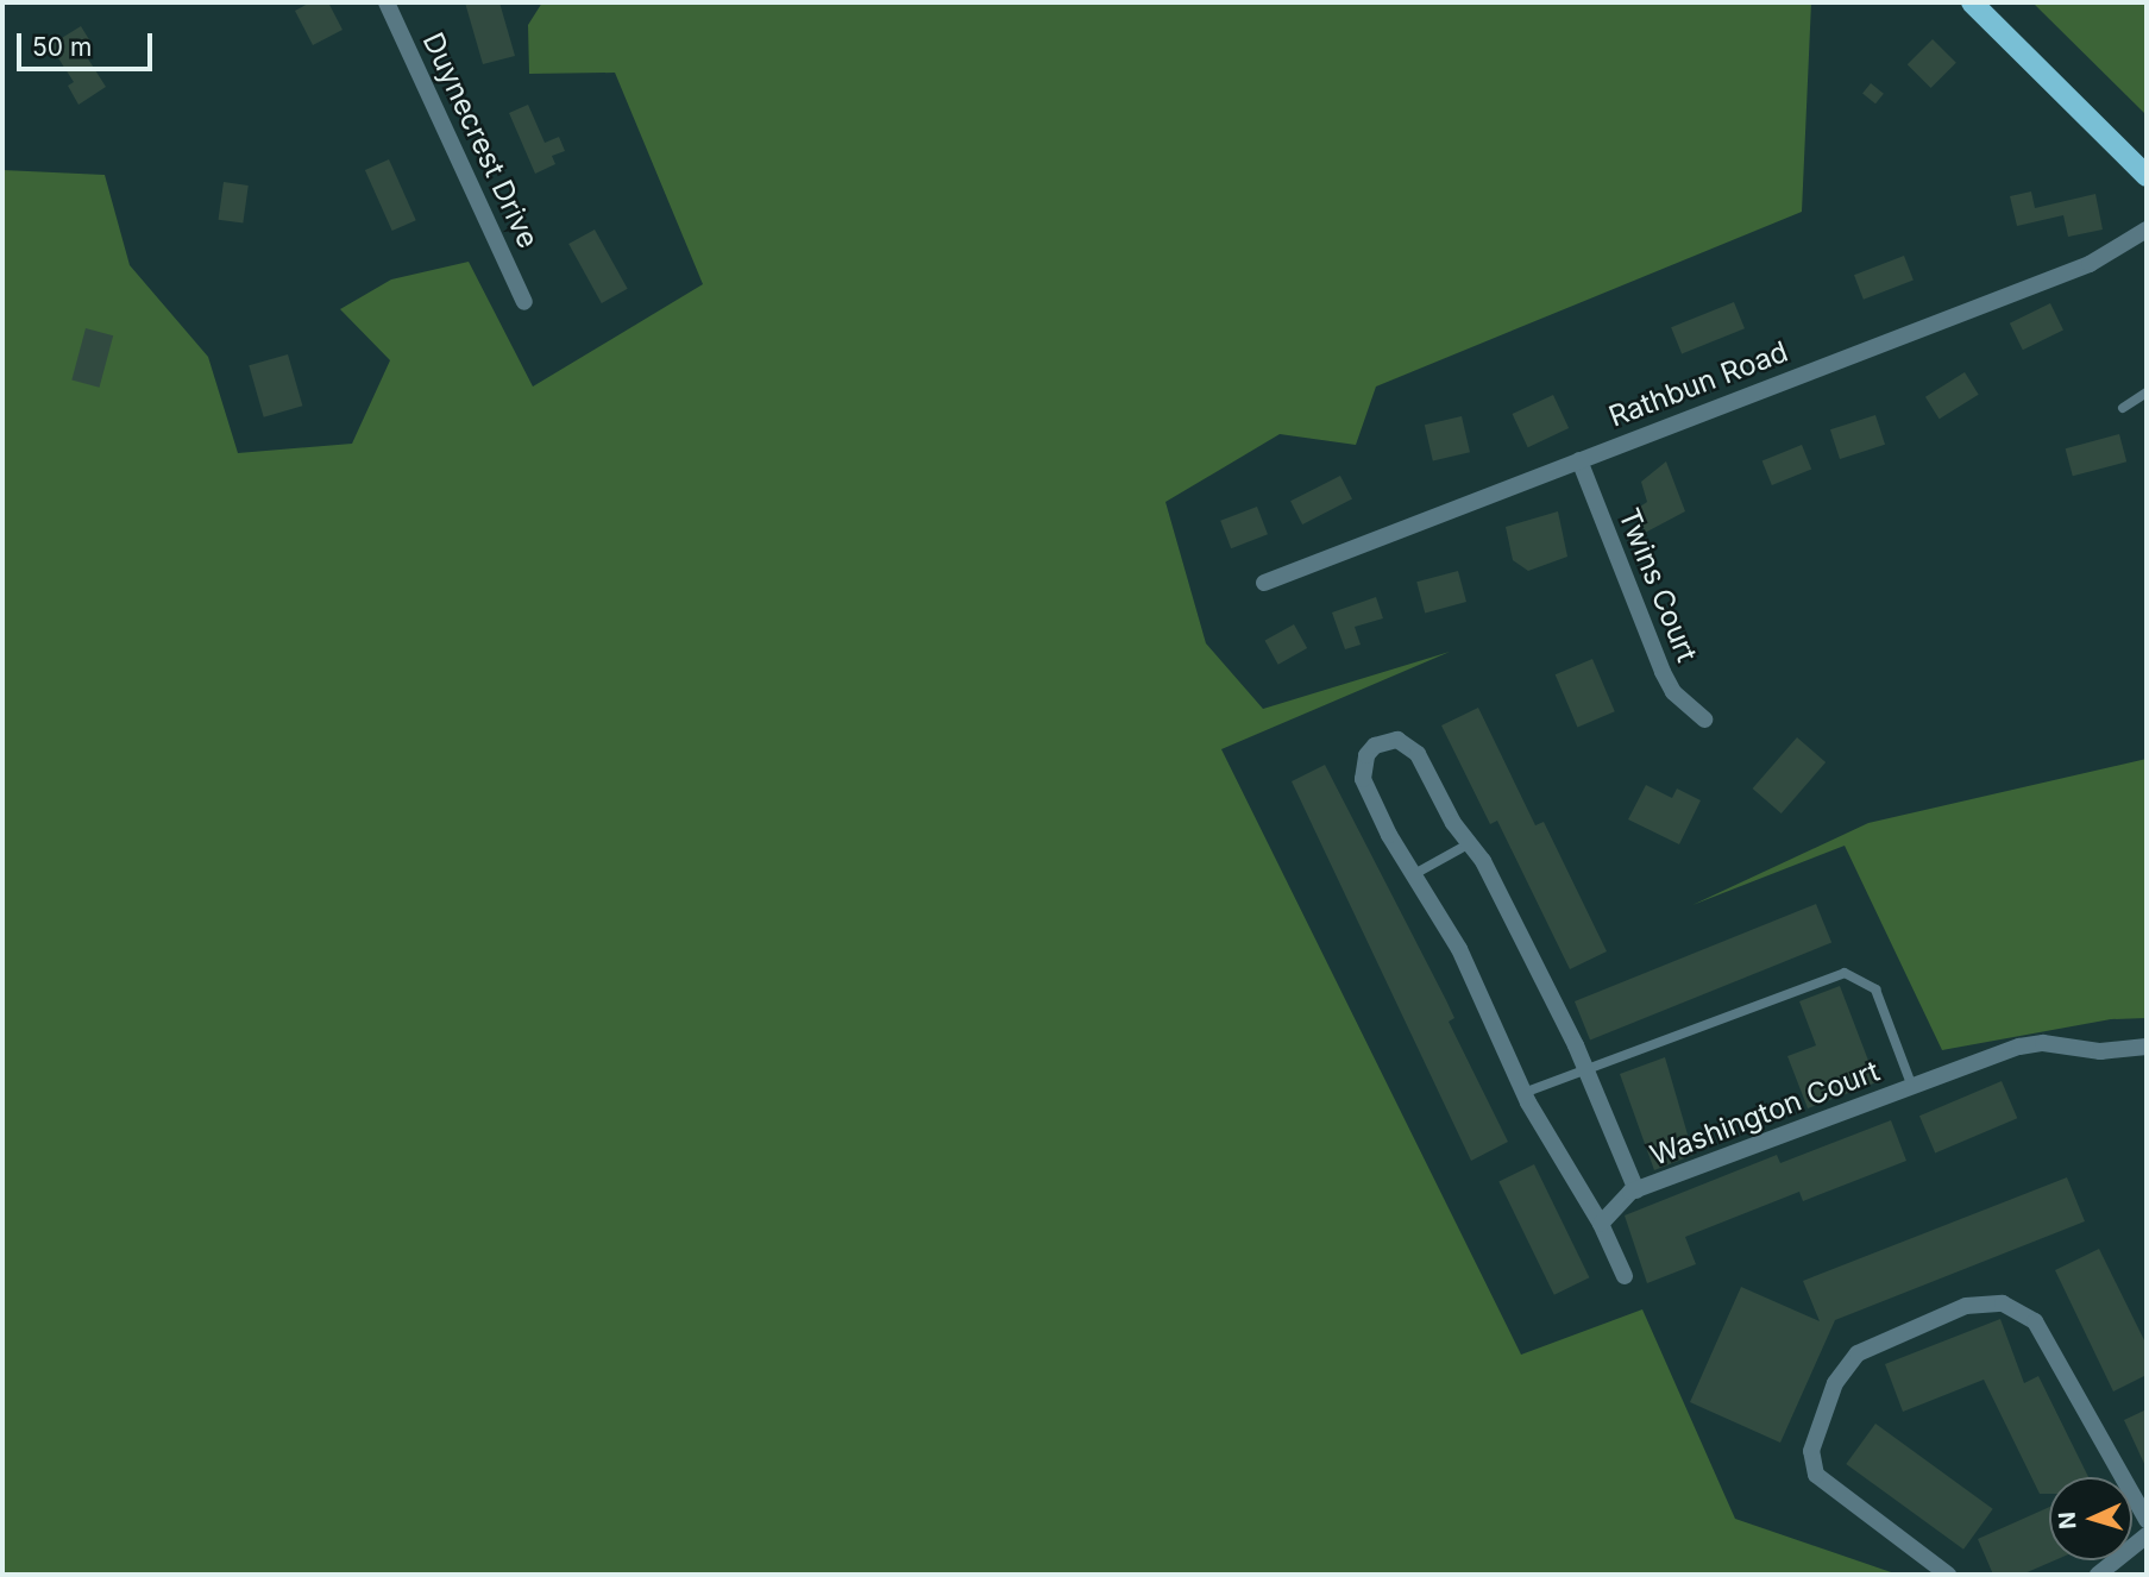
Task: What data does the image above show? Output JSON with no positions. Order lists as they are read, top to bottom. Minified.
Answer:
{"streets":{"street":["Duynecrest Drive","Rathbun Road","Twins Court","Washington Court"]},"crossings":[["Rathbun Road","Twins Court"]],"scale_bar":"50 m","north":"left"}
